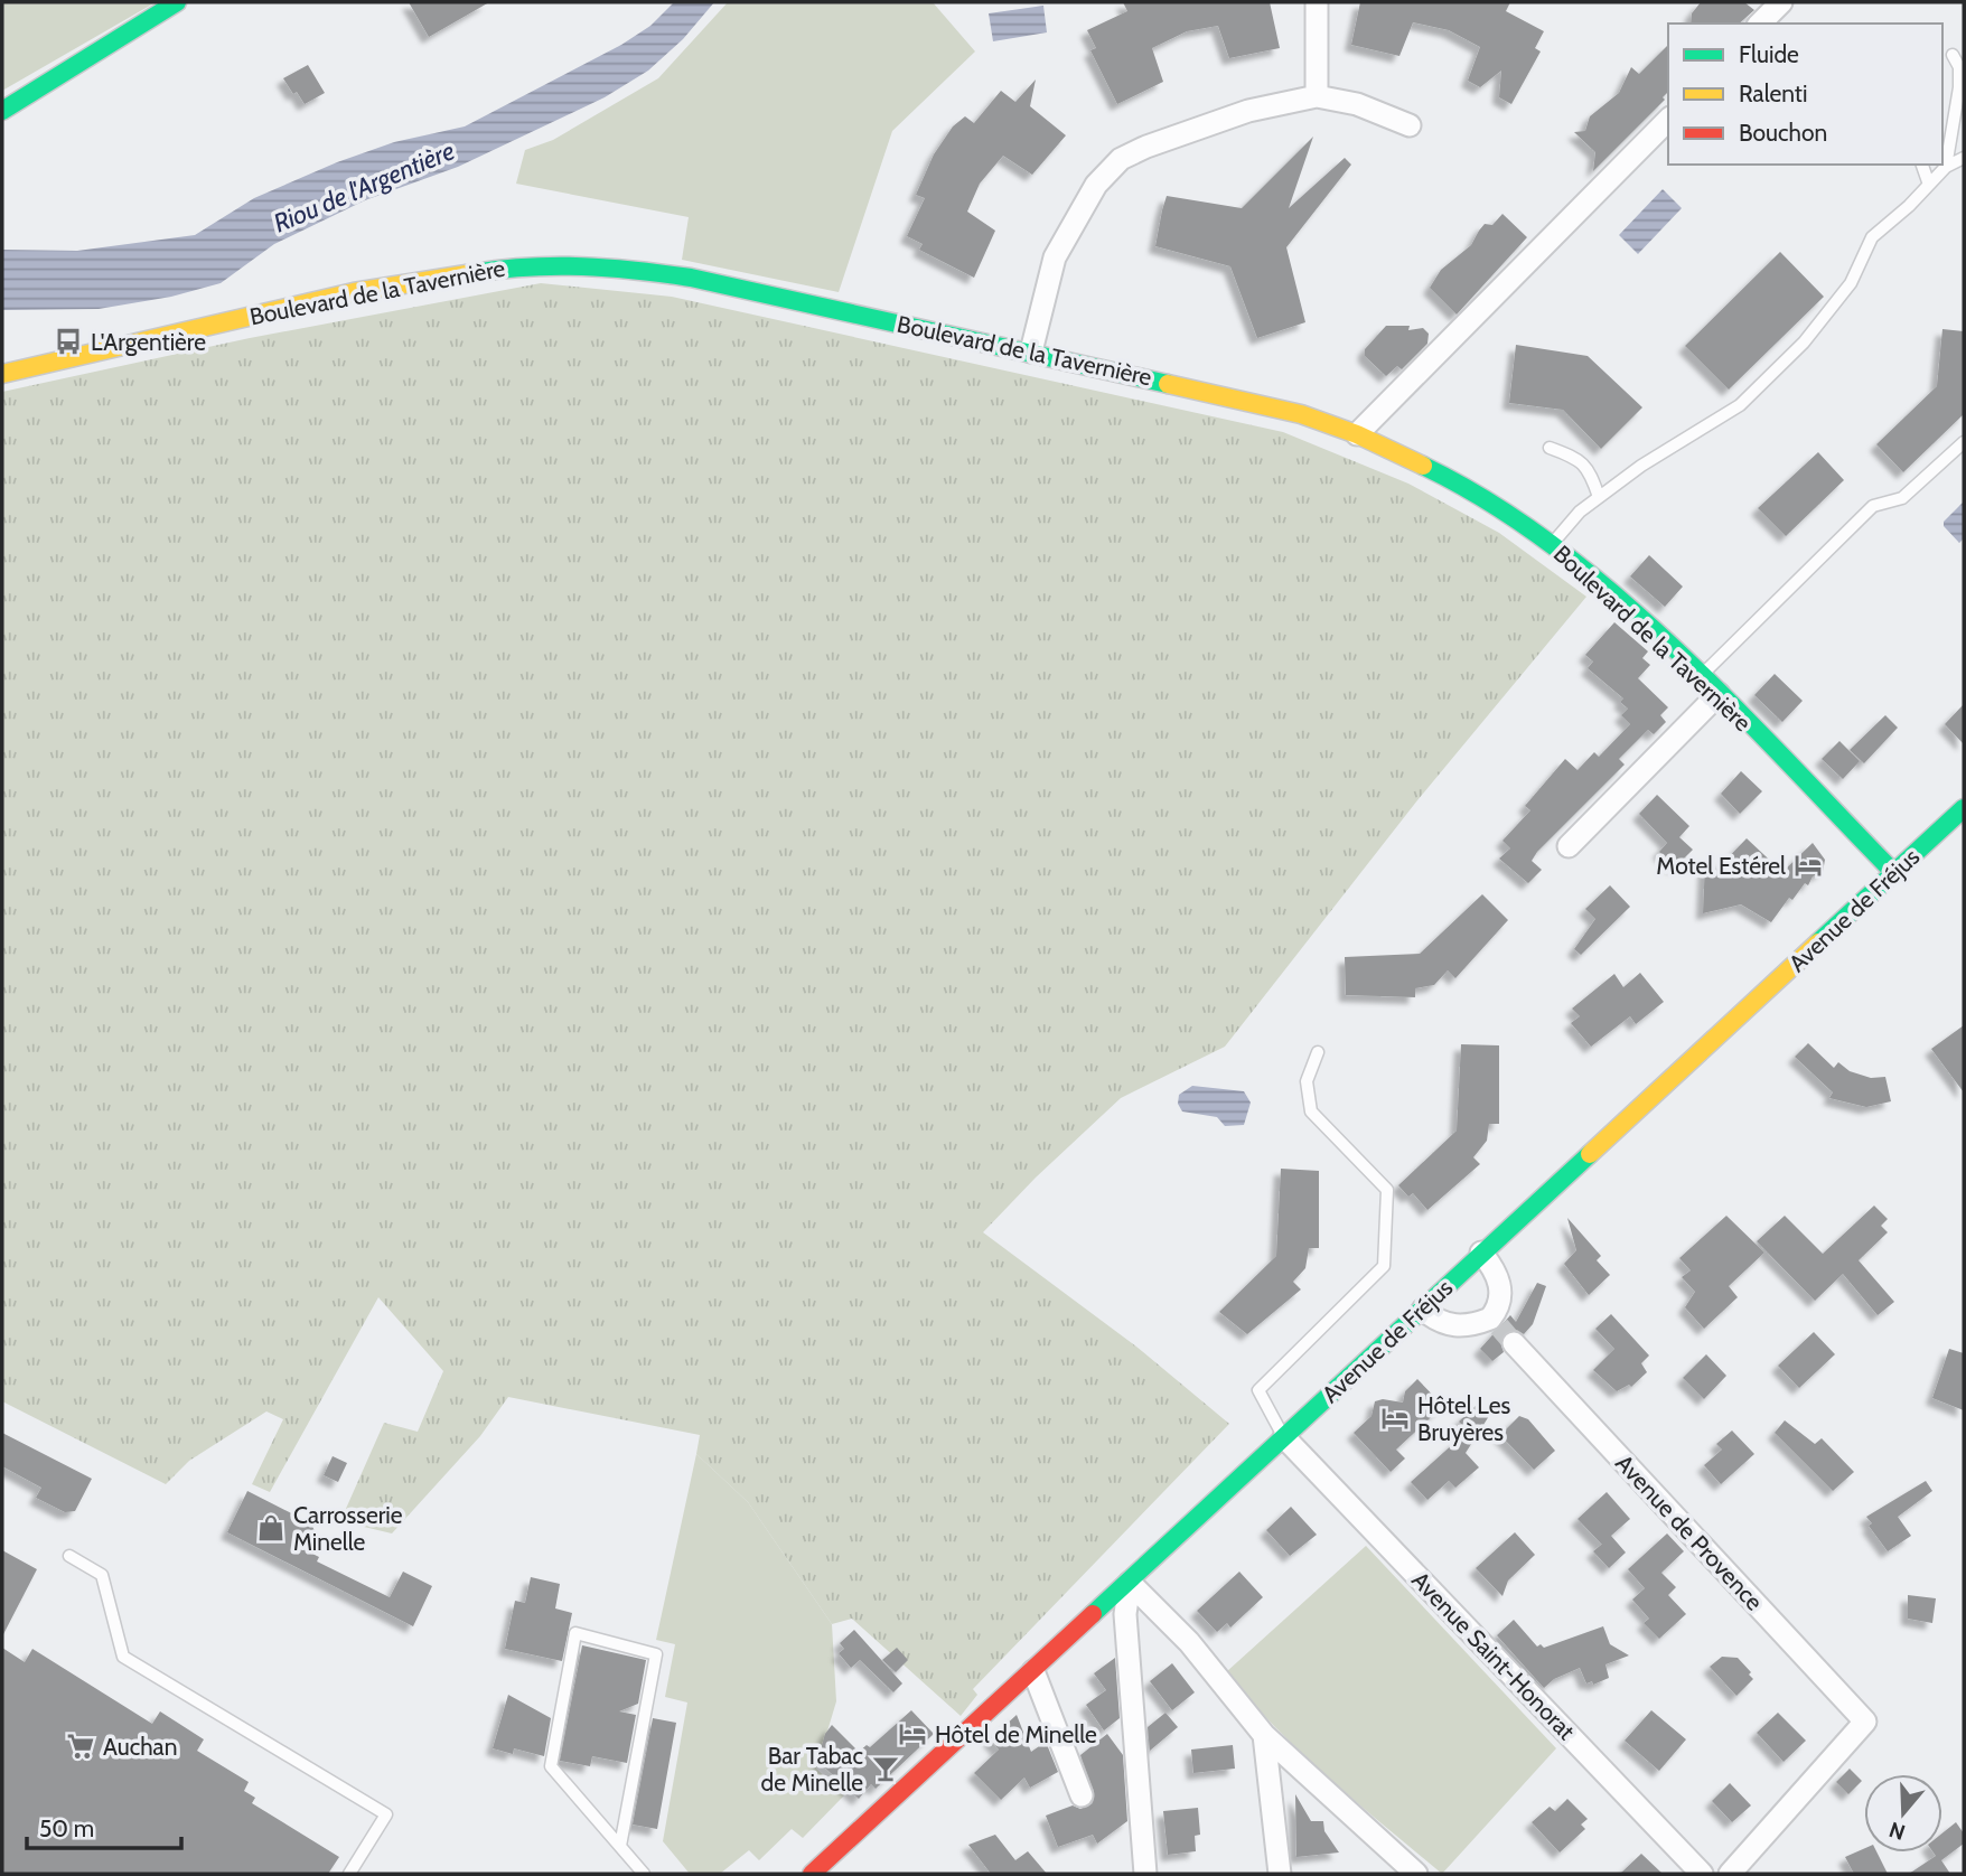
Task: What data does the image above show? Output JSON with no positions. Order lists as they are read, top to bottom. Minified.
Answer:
{"streets":{"street":["Boulevard de la Tavernière","Avenue de Fréjus","Avenue de Provence","Avenue Saint-Honorat"]},"crossings":[["Boulevard de la Tavernière","Avenue de Fréjus"],["Avenue de Fréjus","Avenue Saint-Honorat"]],"water":["Riou de l'Argentière"],"places":{"bus stop":["L'Argentière"],"hotel":["Motel Estérel","Hôtel Les Bruyères","Hôtel de Minelle"],"shop":["Carrosserie Minelle"],"supermarket":["Auchan"],"bar":["Bar Tabac de Minelle"]},"legend":["Fluide","Ralenti","Bouchon"],"scale_bar":"50 m","north":"bottom"}
